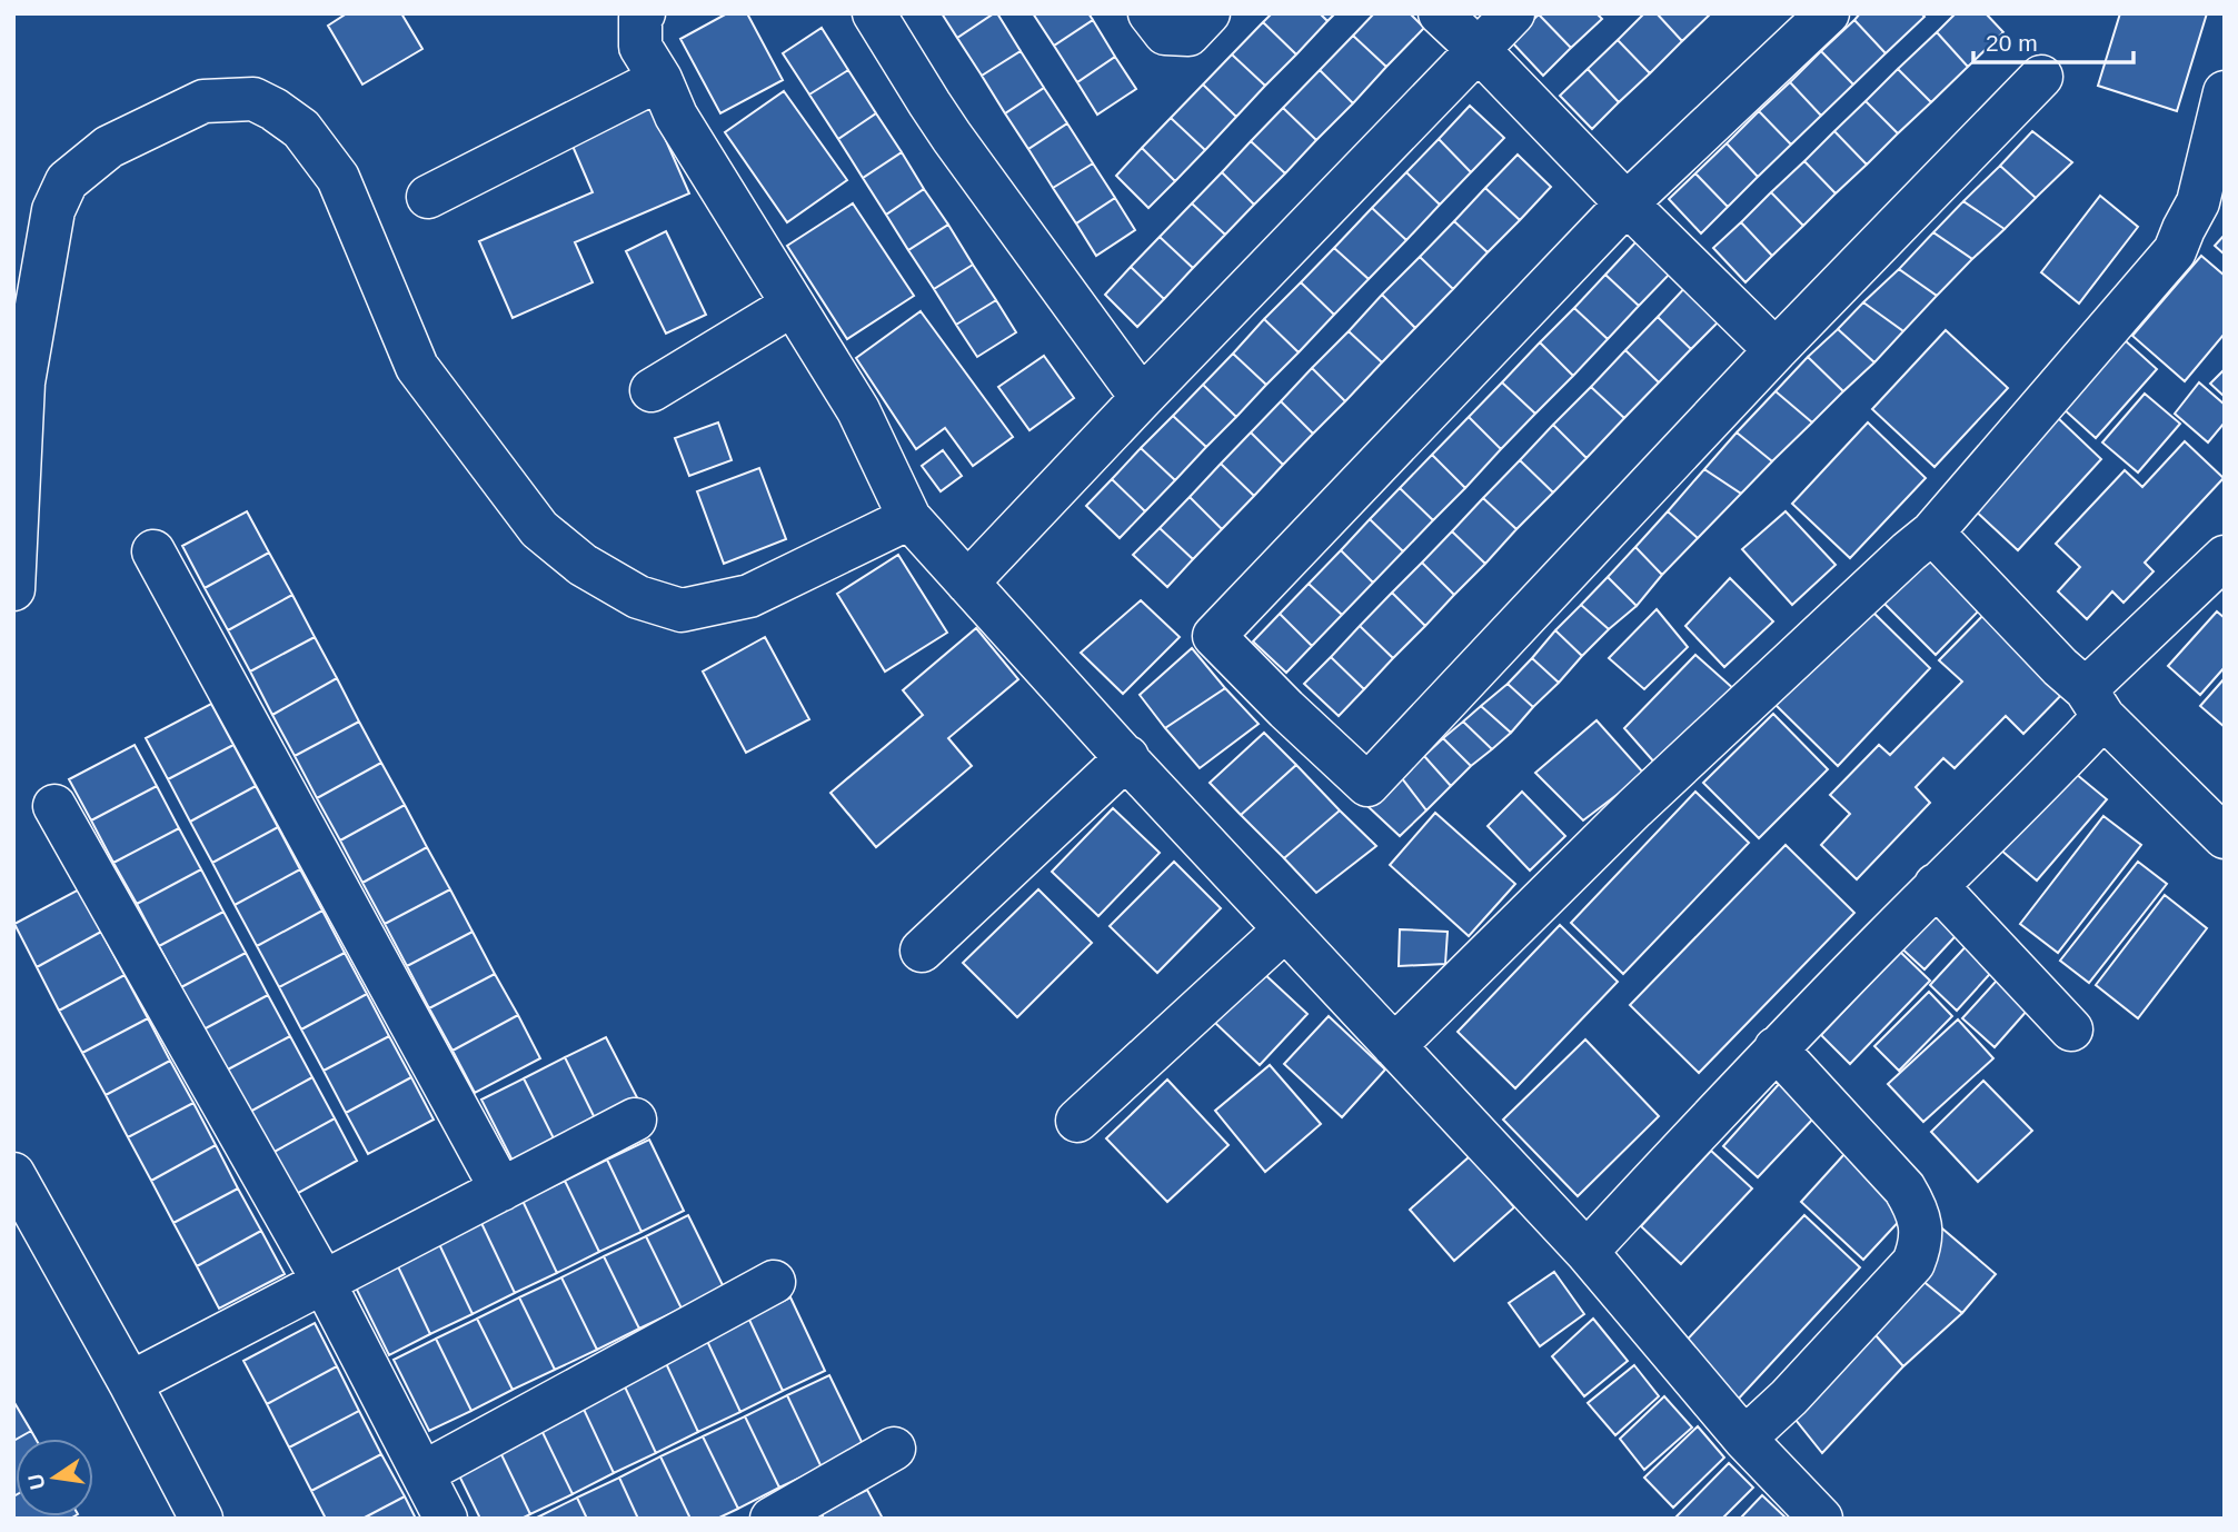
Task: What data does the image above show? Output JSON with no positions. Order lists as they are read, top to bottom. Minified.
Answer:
{"scale_bar":"20 m","north":"left"}
